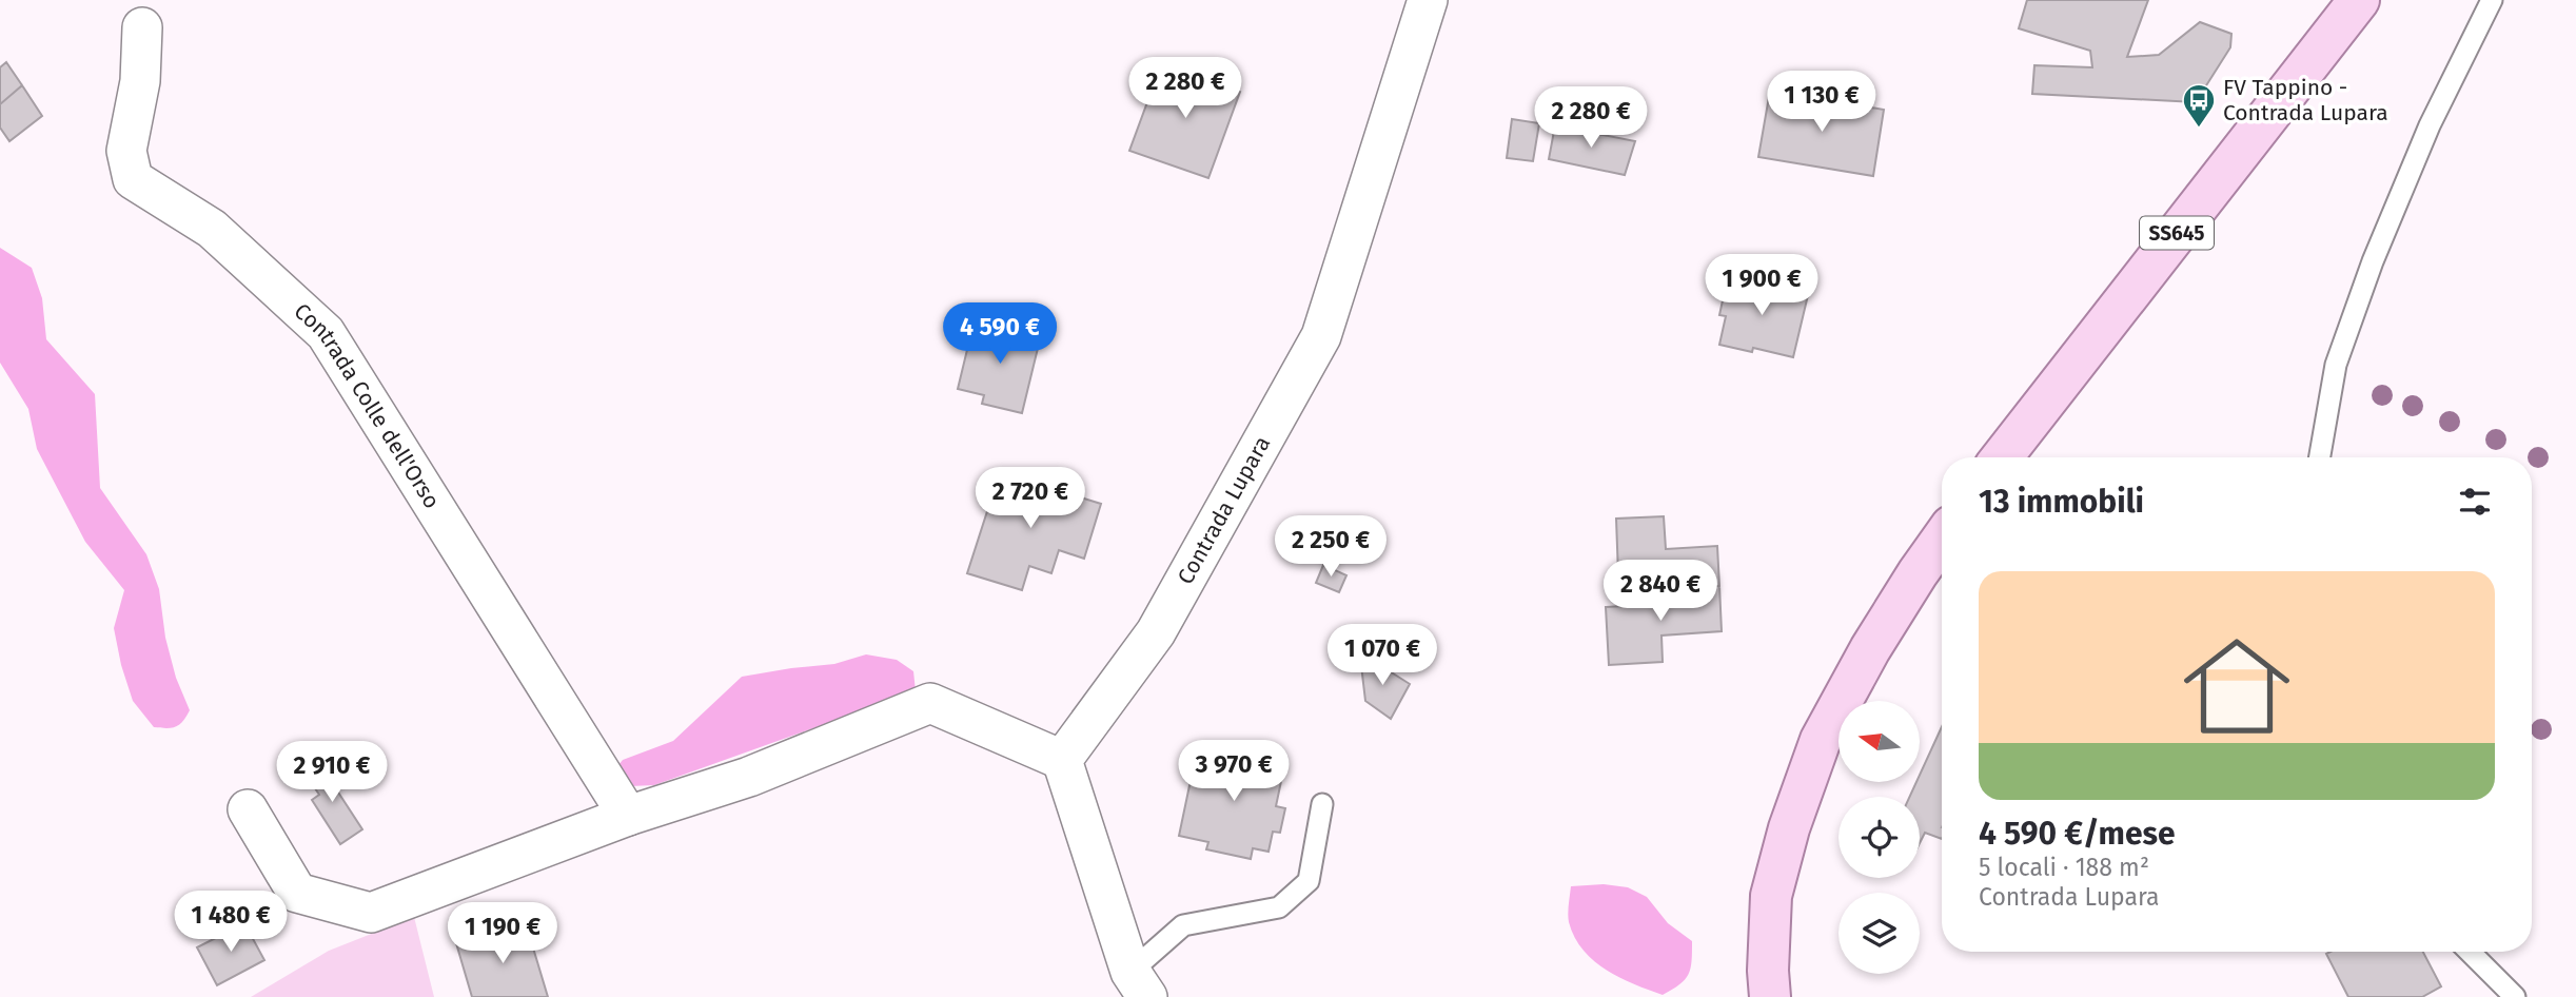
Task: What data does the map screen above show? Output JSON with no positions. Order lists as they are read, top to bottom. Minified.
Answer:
{"streets":{"main road":["SS645"],"street":["Contrada Colle dell'Orso","Contrada Lupara"]},"places":{"bus stop":["FV Tappino - Contrada Lupara"]},"north":"left","page":{"price":["2 280 €","1 130 €","2 280 €","1 900 €","4 590 €","2 720 €","2 250 €","2 840 €","1 070 €","3 970 €","2 910 €","1 480 €","1 190 €"],"heading":"13 immobili","list":[{"name":"4 590 €/mese","note":"5 locali · 188 m² · Contrada Lupara"}]}}
